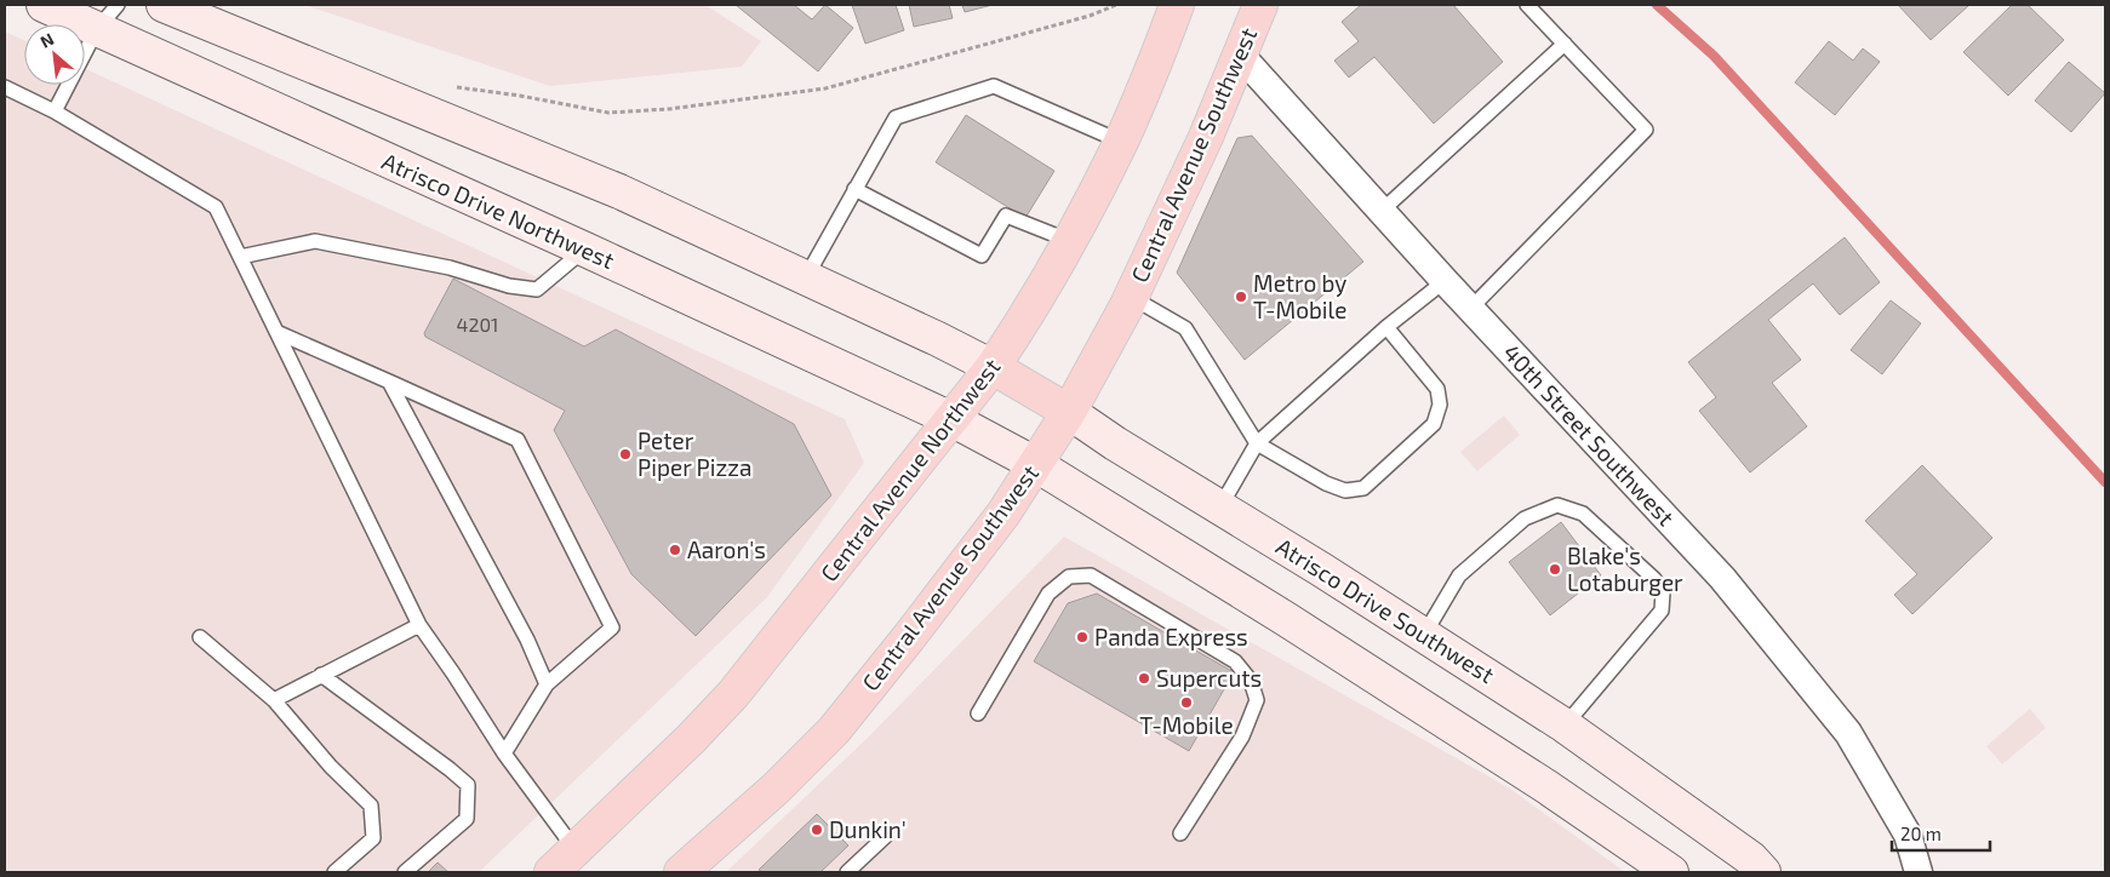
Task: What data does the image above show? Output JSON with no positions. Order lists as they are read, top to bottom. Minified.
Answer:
{"streets":{"main road":["Central Avenue Southwest","Atrisco Drive Northwest","Central Avenue Northwest","Atrisco Drive Southwest"],"street":["40th Street Southwest"]},"crossings":[["Central Avenue Southwest","40th Street Southwest"],["Central Avenue Southwest","Atrisco Drive Southwest"],["Atrisco Drive Northwest","Central Avenue Northwest"],["Central Avenue Northwest","Atrisco Drive Southwest"]],"places":["Metro by T-Mobile","Peter Piper Pizza","Aaron's","Blake's Lotaburger","Panda Express","Supercuts","T-Mobile","Dunkin'"],"house_numbers":["4201"],"scale_bar":"20 m","north":"top left"}
